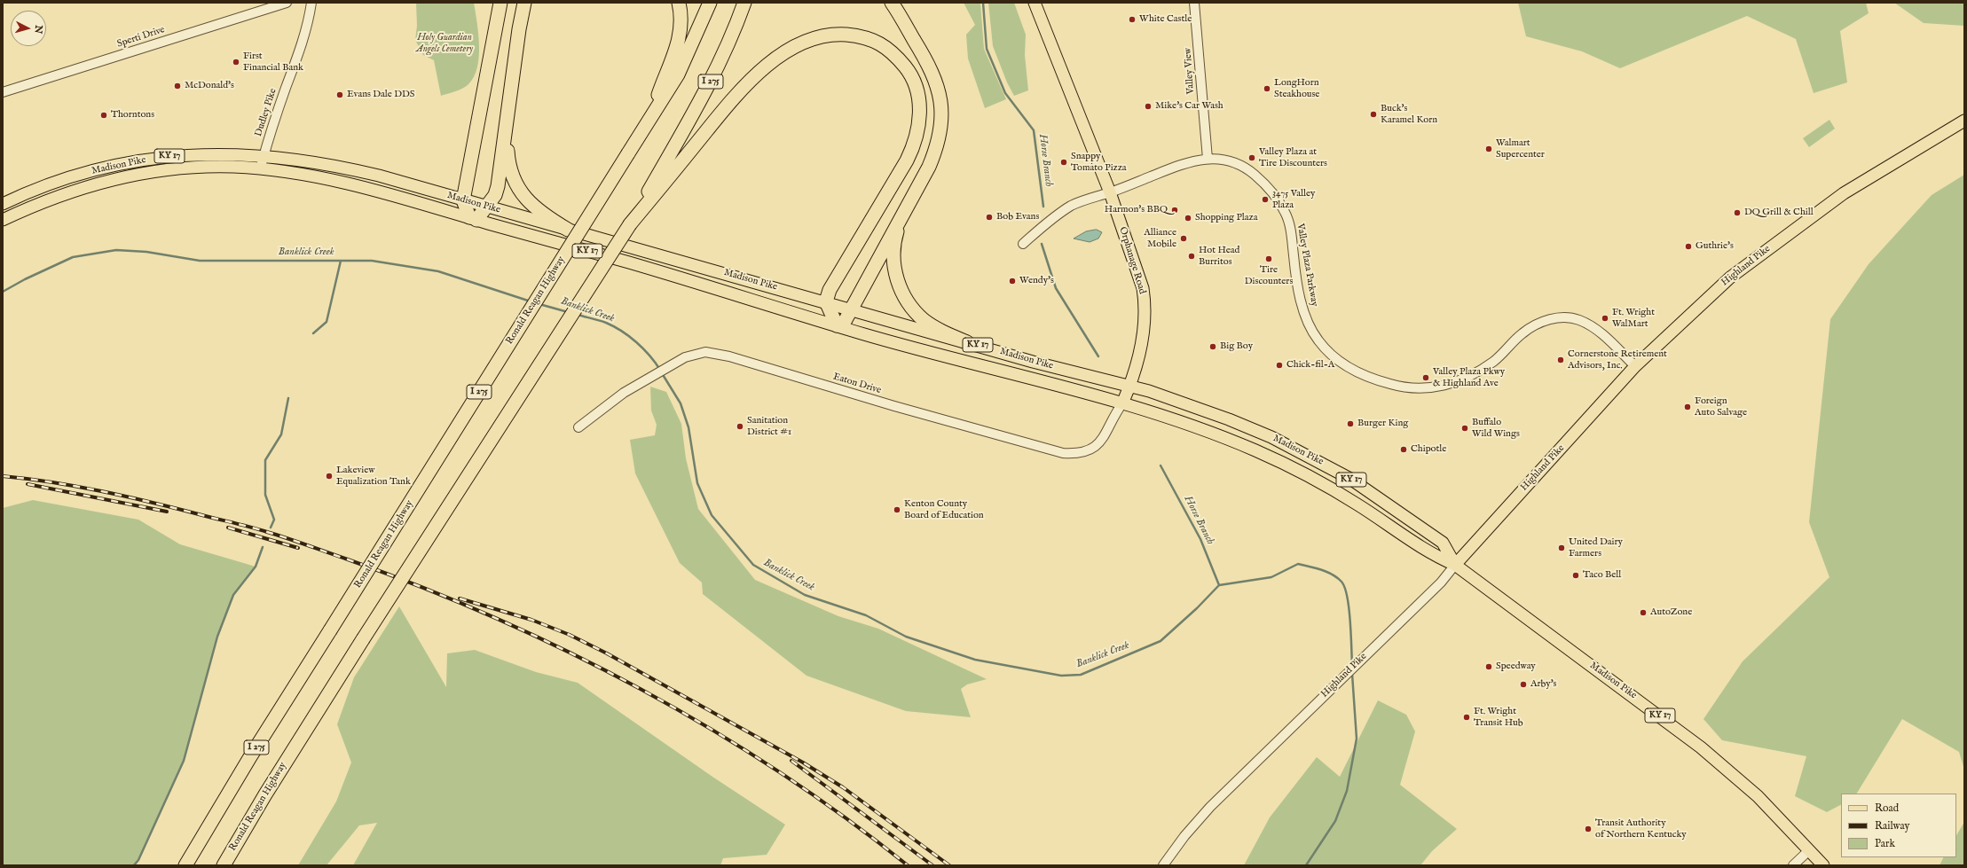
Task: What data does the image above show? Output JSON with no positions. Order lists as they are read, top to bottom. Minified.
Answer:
{"streets":{"highway":["I 275","Ronald Reagan Highway"],"main road":["KY 17","Madison Pike","Orphanage Road","Highland Pike"],"street":["Sperti Drive","Valley View","Dudley Pike","Valley Plaza Parkway","Eaton Drive"]},"crossings":[["Valley View","Valley Plaza Parkway"],["Dudley Pike","Madison Pike"],["Madison Pike","Orphanage Road"],["Madison Pike","Highland Pike"],["Madison Pike","Eaton Drive"],["Orphanage Road","Valley Plaza Parkway"],["Orphanage Road","Eaton Drive"],["Valley Plaza Parkway","Highland Pike"]],"water":["Horse Branch","Banklick Creek"],"parks":["Holy Guardian Angels Cemetery"],"places":["White Castle","First Financial Bank","McDonald's","LongHorn Steakhouse","Evans Dale DDS","Mike's Car Wash","Buck's Karamel Korn","Thorntons","Walmart Supercenter","Valley Plaza at Tire Discounters","Snappy Tomato Pizza","3475 Valley Plaza","Harmon's BBQ","DQ Grill & Chill","Bob Evans","Shopping Plaza","Alliance Mobile","Guthrie's","Hot Head Burritos","Tire Discounters","Wendy's","Ft. Wright WalMart","Big Boy","Cornerstone Retirement Advisors, Inc.","Chick-fil-A","Valley Plaza Pkwy & Highland Ave","Foreign Auto Salvage","Burger King","Sanitation District #1","Buffalo Wild Wings","Chipotle","Lakeview Equalization Tank","Kenton County Board of Education","United Dairy Farmers","Taco Bell","AutoZone","Speedway","Arby's","Ft. Wright Transit Hub","Transit Authority of Northern Kentucky"],"legend":["Road","Railway","Park"],"north":"right"}
